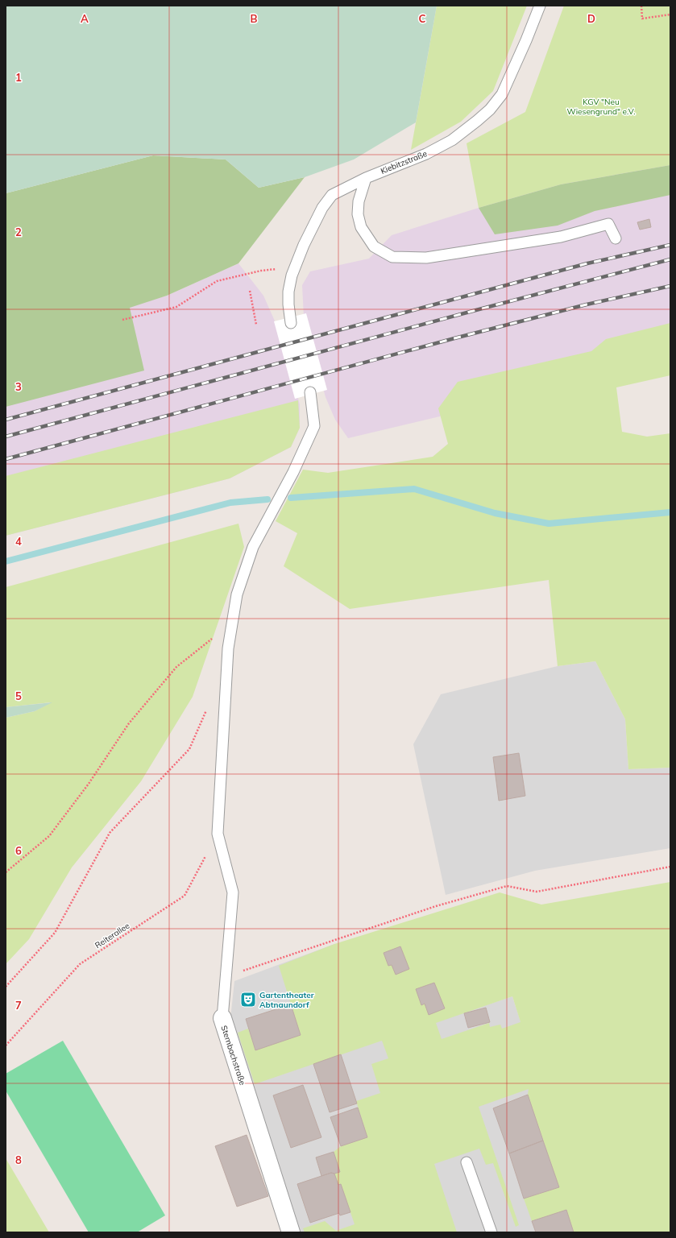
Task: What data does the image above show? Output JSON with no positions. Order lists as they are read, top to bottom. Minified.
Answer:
{"streets":{"street":["Sternbachstraße"],"lane":["Kiebitzstraße"],"path":["Reiterallee"]},"crossings":[["Reiterallee","Sternbachstraße"]],"parks":["KGV \"Neu Wiesengrund\" e.V."],"places":{"theatre":["Gartentheater Abtnaundorf"]},"grid":{"columns":["A","B","C","D"],"rows":["1","2","3","4","5","6","7","8"]}}
